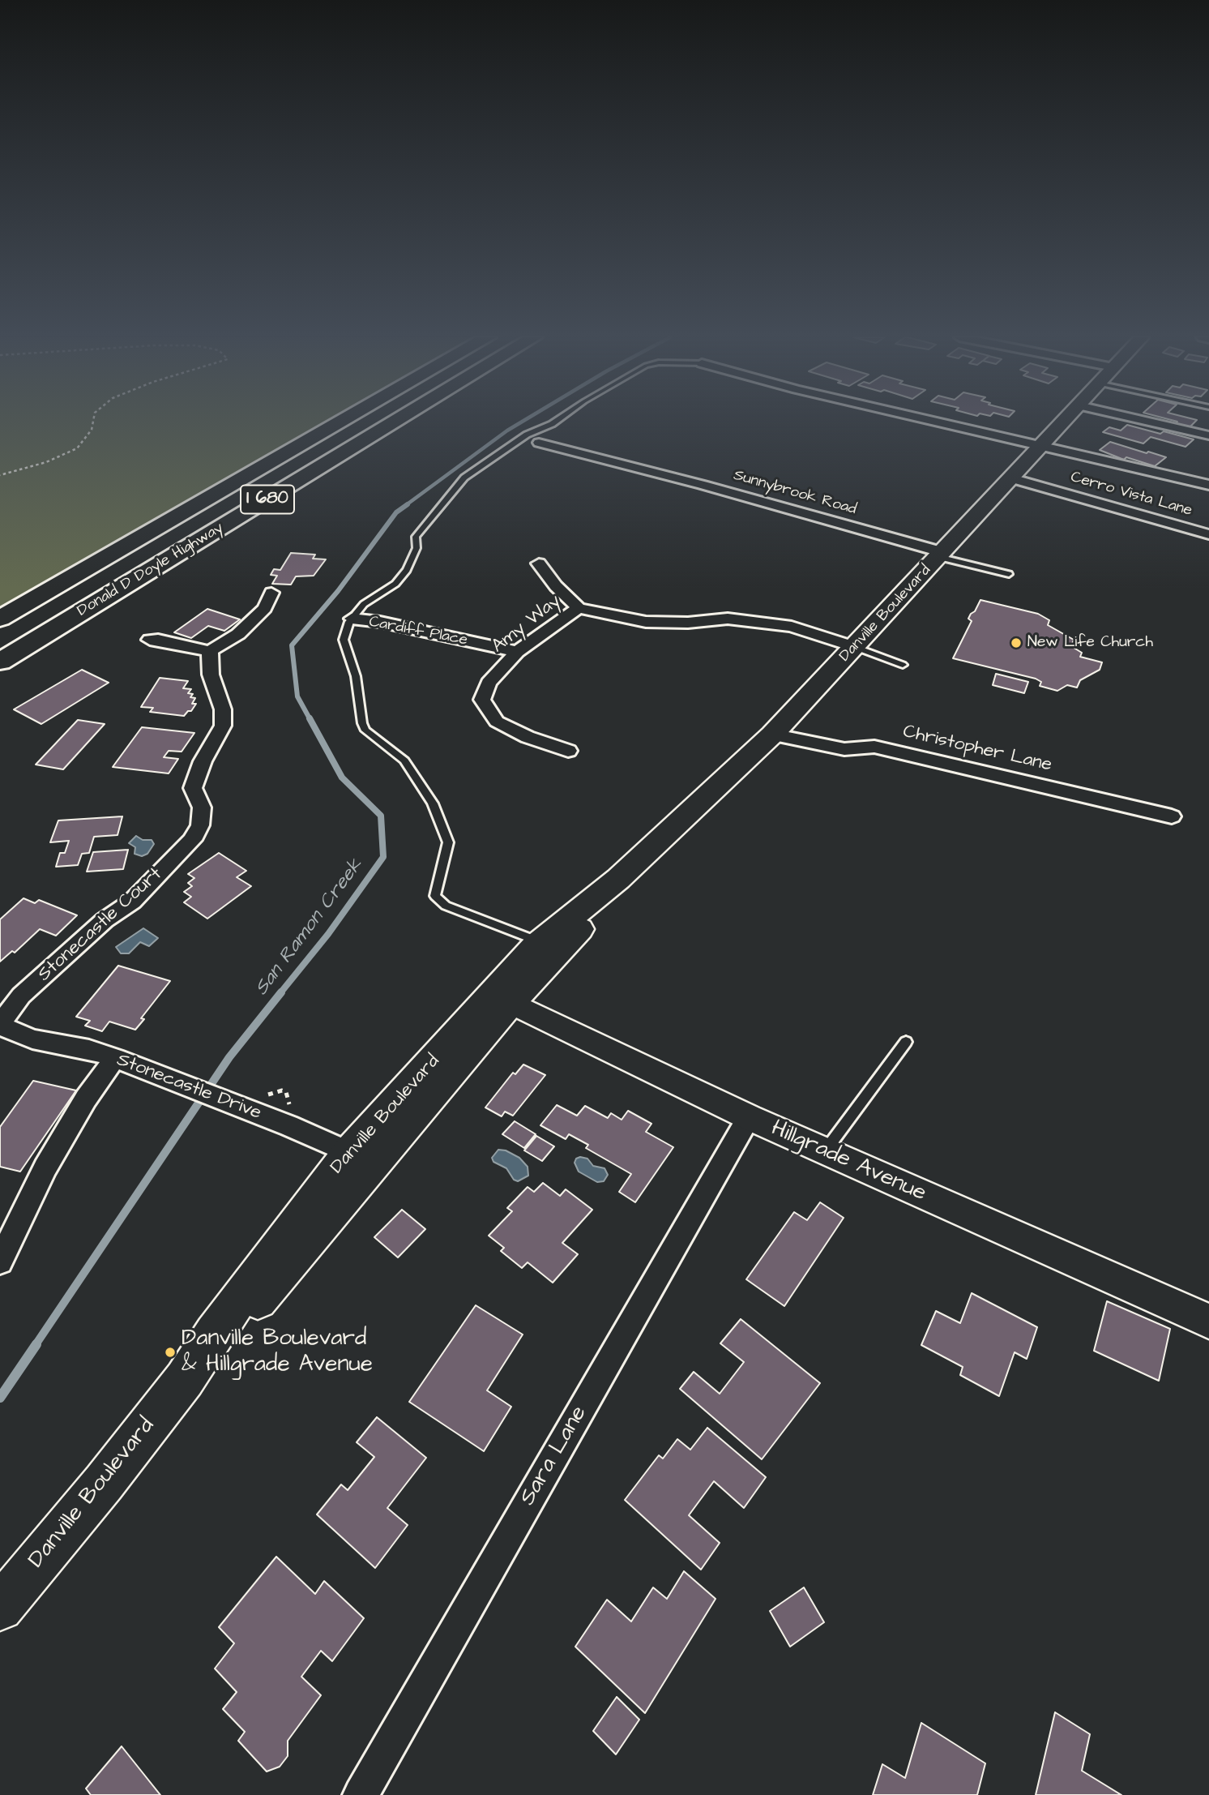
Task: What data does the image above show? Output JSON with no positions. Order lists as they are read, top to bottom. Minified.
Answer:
{"streets":{"highway":["I 680","Donald D Doyle Highway"],"main road":["Danville Boulevard"],"street":["Sunnybrook Road","Cerro Vista Lane","Amy Way","Cardiff Place","Christopher Lane","Stonecastle Court","Stonecastle Drive","Hillgrade Avenue","Sara Lane"]},"crossings":[["Sunnybrook Road","Danville Boulevard"],["Cerro Vista Lane","Danville Boulevard"],["Danville Boulevard","Christopher Lane"],["Danville Boulevard","Stonecastle Drive"],["Danville Boulevard","Hillgrade Avenue"],["Amy Way","Cardiff Place"],["Stonecastle Court","Stonecastle Drive"],["Hillgrade Avenue","Sara Lane"]],"water":["San Ramon Creek"],"places":["New Life Church","Danville Boulevard & Hillgrade Avenue"]}
